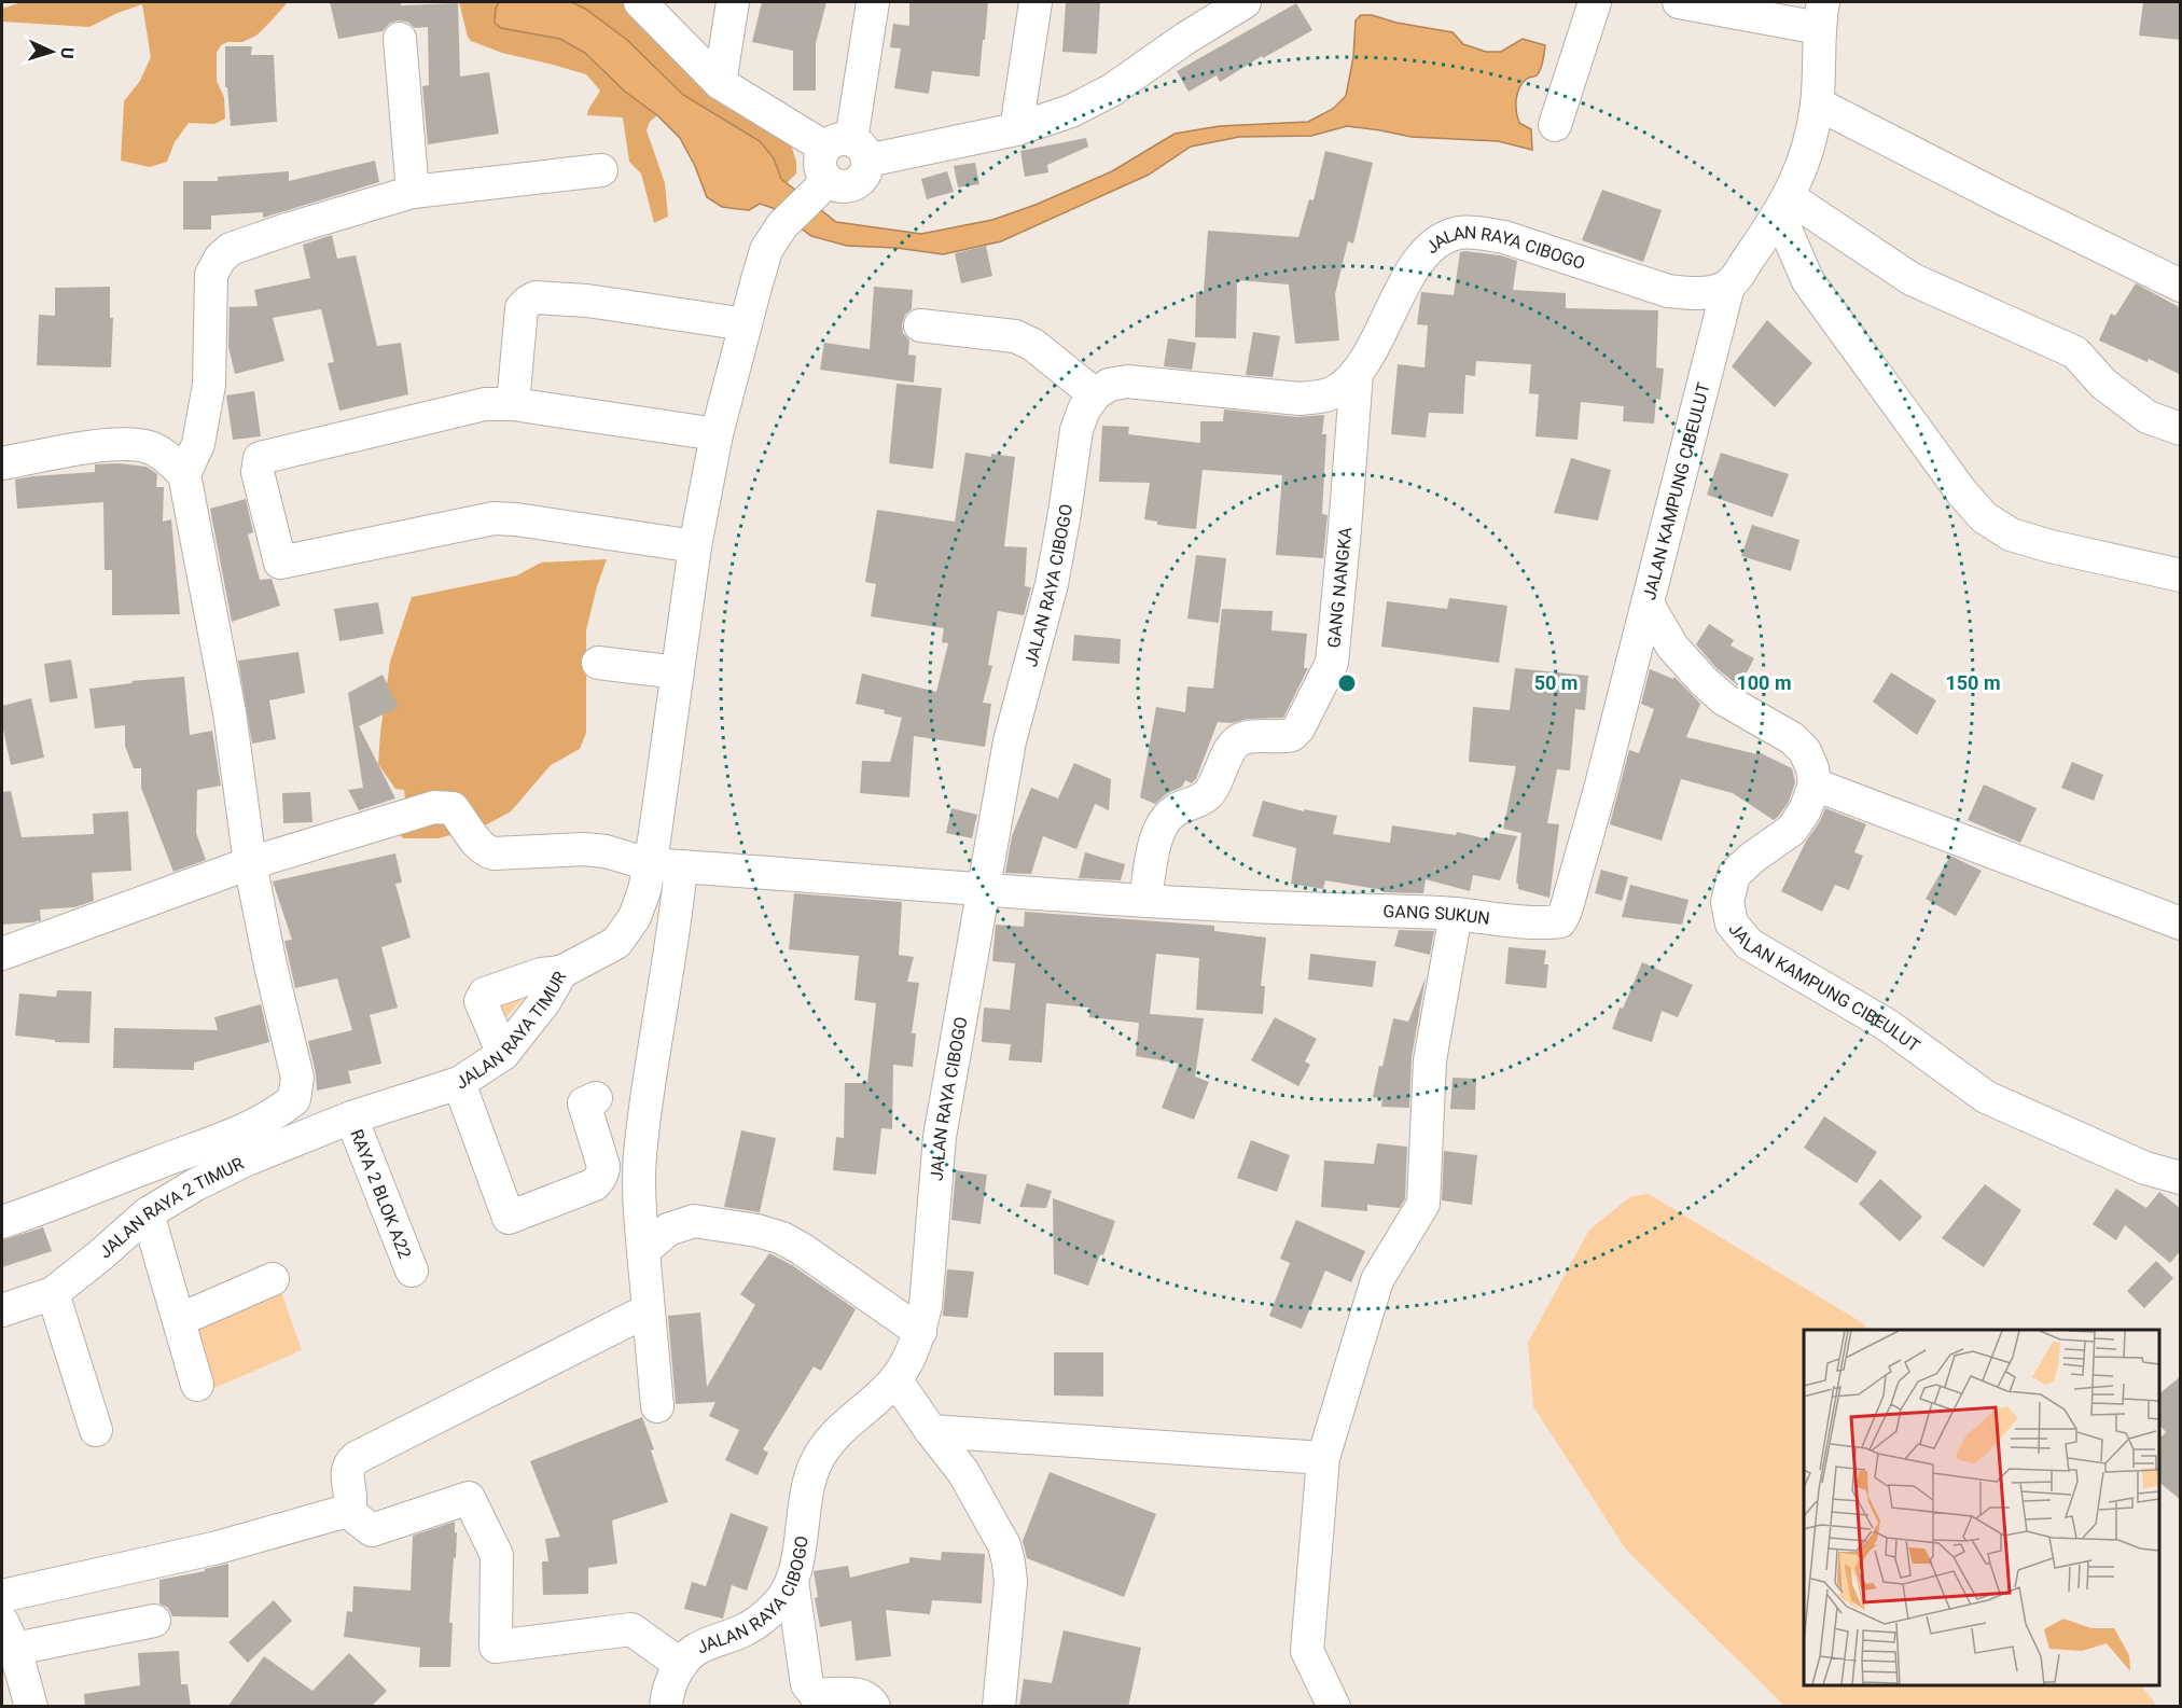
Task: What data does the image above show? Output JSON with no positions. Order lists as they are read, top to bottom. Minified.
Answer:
{"streets":{"street":["JALAN RAYA CIBOGO","JALAN KAMPUNG CIBEULUT","GANG NANGKA","GANG SUKUN","JALAN RAYA TIMUR","RAYA 2 BLOK A22","JALAN RAYA 2 TIMUR"]},"crossings":[["JALAN RAYA CIBOGO","JALAN KAMPUNG CIBEULUT"],["JALAN RAYA CIBOGO","GANG NANGKA"],["JALAN RAYA CIBOGO","GANG SUKUN"],["JALAN KAMPUNG CIBEULUT","GANG SUKUN"],["GANG NANGKA","GANG SUKUN"],["GANG SUKUN","JALAN RAYA TIMUR"],["JALAN RAYA TIMUR","RAYA 2 BLOK A22"],["JALAN RAYA TIMUR","JALAN RAYA 2 TIMUR"],["RAYA 2 BLOK A22","JALAN RAYA 2 TIMUR"]],"north":"right","rings":["50 m","100 m","150 m"]}
